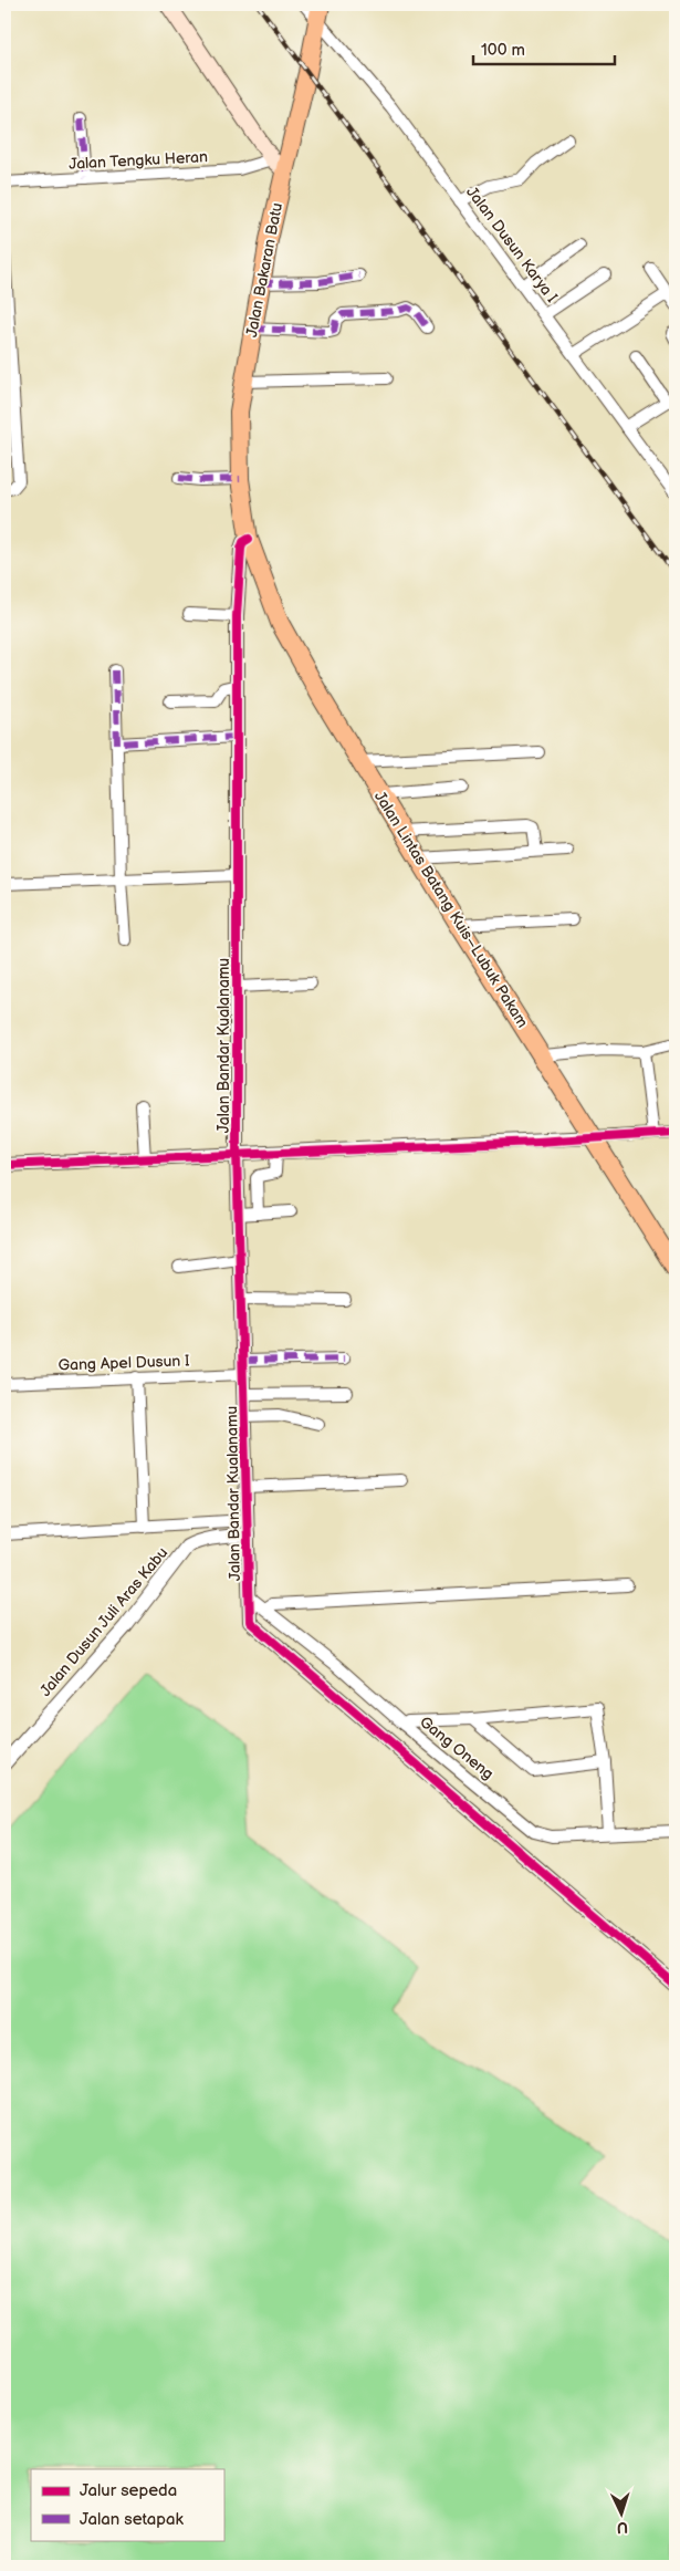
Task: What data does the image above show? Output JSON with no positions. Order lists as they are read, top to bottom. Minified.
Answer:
{"streets":{"highway":["Jalan Bakaran Batu","Jalan Lintas Batang Kuis–Lubuk Pakam"],"street":["Jalan Tengku Heran","Jalan Dusun Karya I","Jalan Bandar Kualanamu","Gang Apel Dusun I","Jalan Dusun Juli Aras Kabu","Gang Oneng"]},"crossings":[["Jalan Tengku Heran","Jalan Bakaran Batu"],["Jalan Dusun Karya I","Jalan Bakaran Batu"],["Jalan Bakaran Batu","Jalan Lintas Batang Kuis–Lubuk Pakam"],["Jalan Bakaran Batu","Jalan Bandar Kualanamu"],["Jalan Lintas Batang Kuis–Lubuk Pakam","Jalan Bandar Kualanamu"],["Jalan Bandar Kualanamu","Gang Apel Dusun I"],["Jalan Bandar Kualanamu","Jalan Dusun Juli Aras Kabu"],["Jalan Bandar Kualanamu","Gang Oneng"]],"legend":["Jalur sepeda","Jalan setapak"],"scale_bar":"100 m","north":"bottom"}
